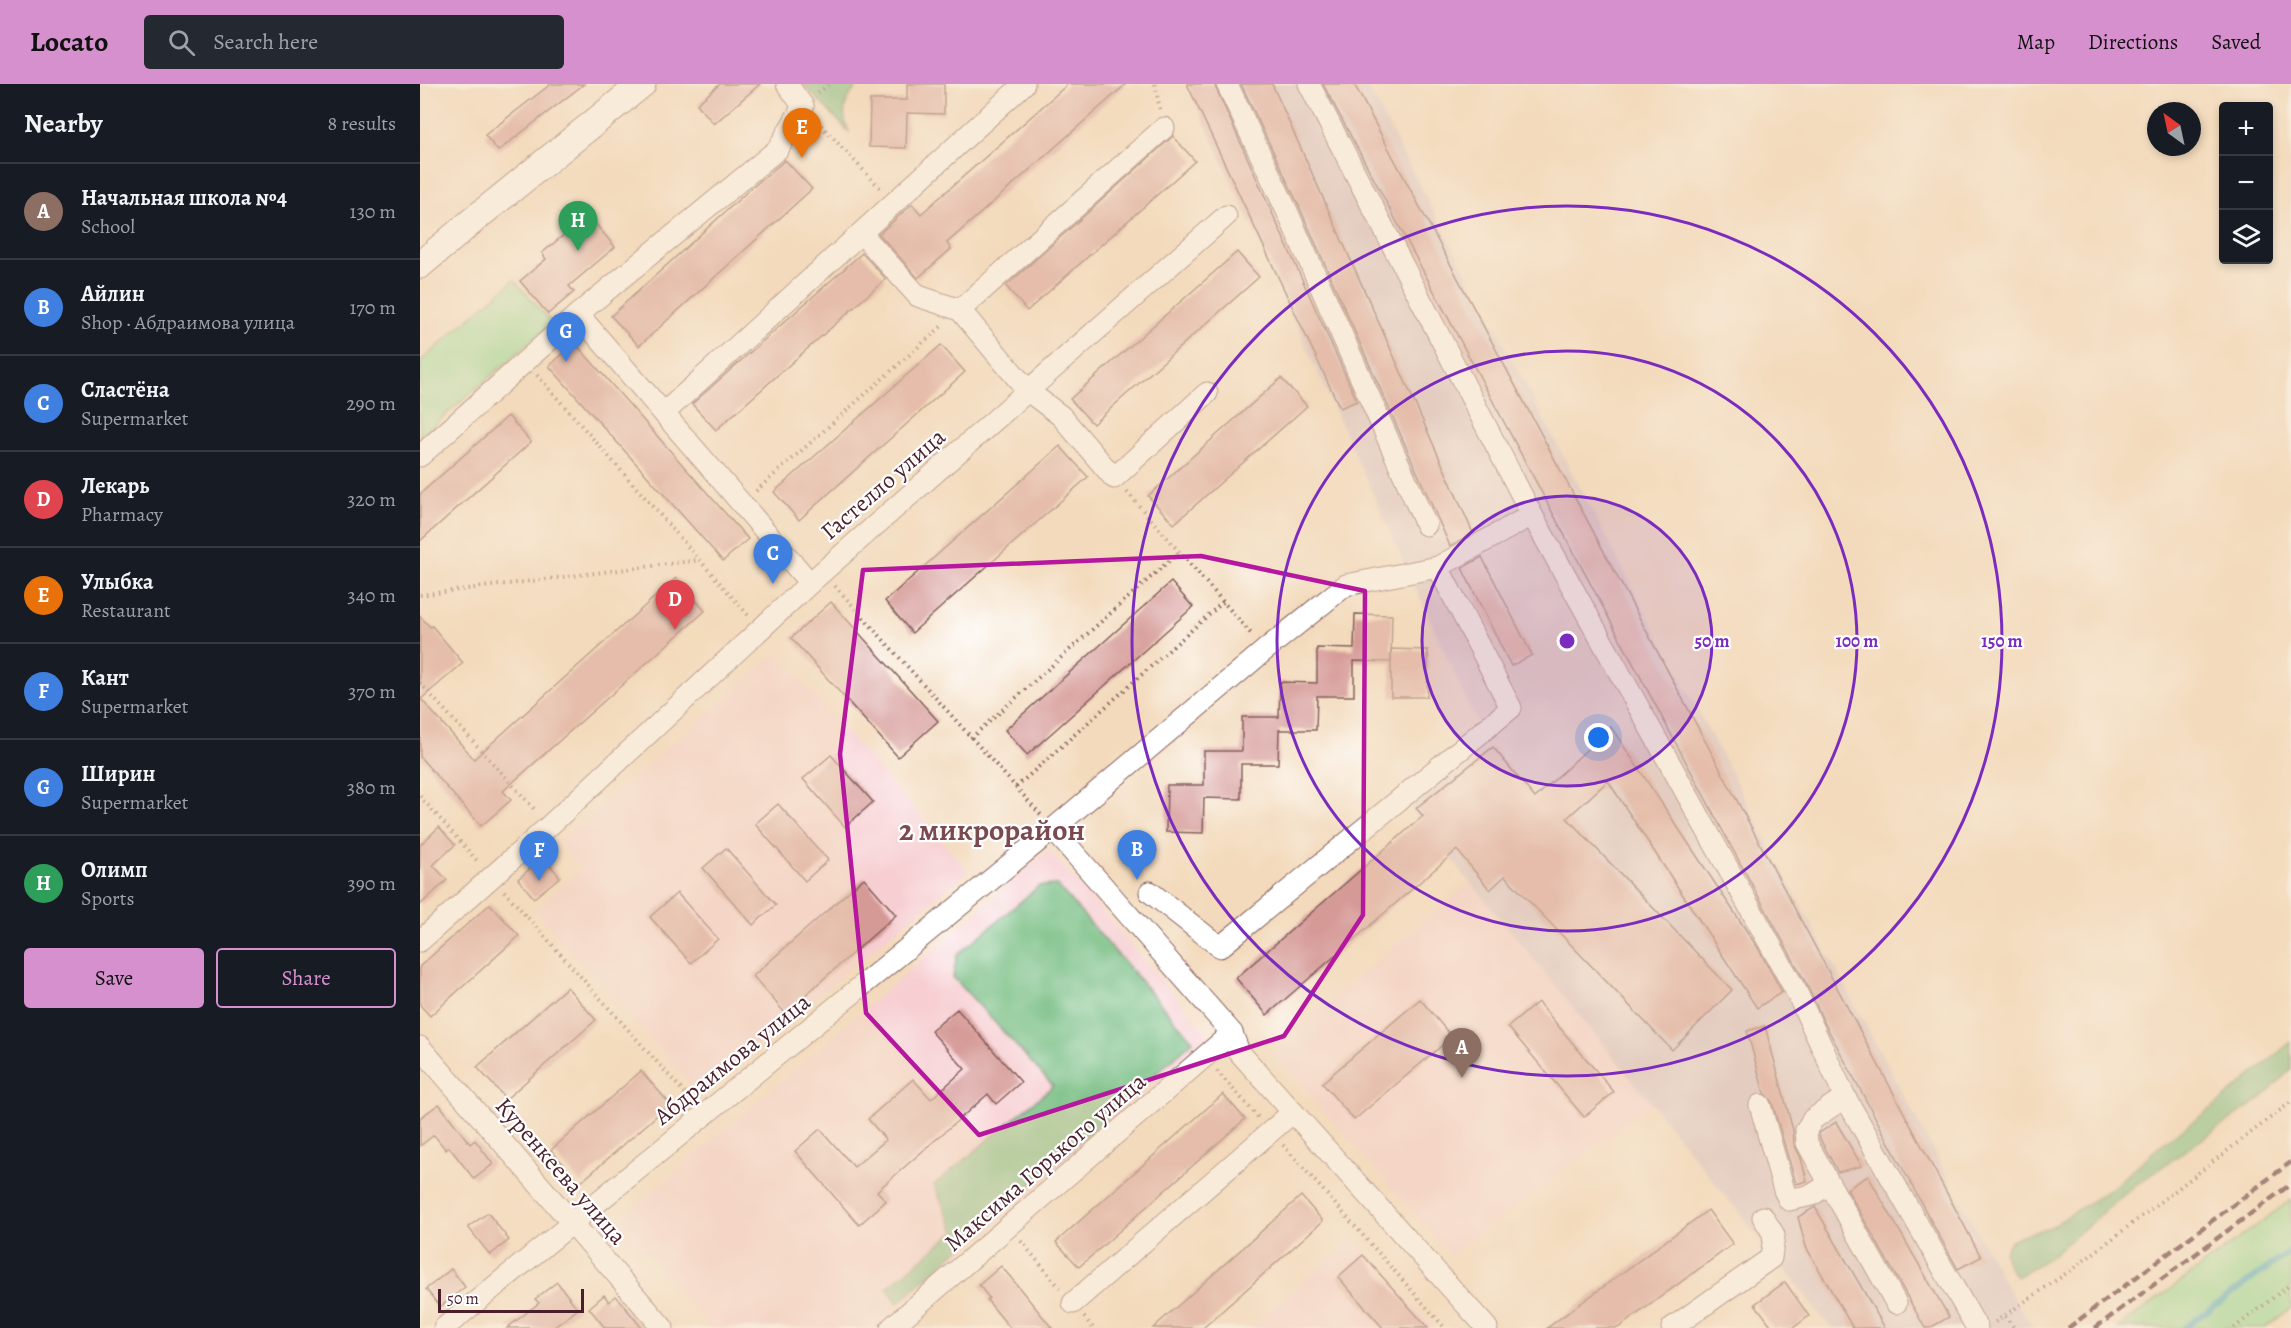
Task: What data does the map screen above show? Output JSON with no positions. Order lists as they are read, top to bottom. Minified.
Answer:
{"streets":{"street":["Гастелло улица","Абдраимова улица","Максима Горького улица","Куренкеева улица"]},"crossings":[["Абдраимова улица","Куренкеева улица"]],"districts":["2 микрорайон"],"scale_bar":"50 m","north":"top left","page":{"header":"Locato","search":"Search here","nav":["Map","Directions","Saved"],"heading":["Nearby","8 results"],"map_buttons":["+","−"],"pins":["E","H","G","C","D","B","F","A"],"list":[{"mark":"A","name":"Начальная школа №4","note":"School","value":"130 m"},{"mark":"B","name":"Айлин","note":"Shop · Абдраимова улица","value":"170 m"},{"mark":"C","name":"Сластёна","note":"Supermarket","value":"290 m"},{"mark":"D","name":"Лекарь","note":"Pharmacy","value":"320 m"},{"mark":"E","name":"Улыбка","note":"Restaurant","value":"340 m"},{"mark":"F","name":"Кант","note":"Supermarket","value":"370 m"},{"mark":"G","name":"Ширин","note":"Supermarket","value":"380 m"},{"mark":"H","name":"Олимп","note":"Sports","value":"390 m"}],"buttons":["Save","Share"],"scale":"50 m"},"rings":["50 m","100 m","150 m"]}
